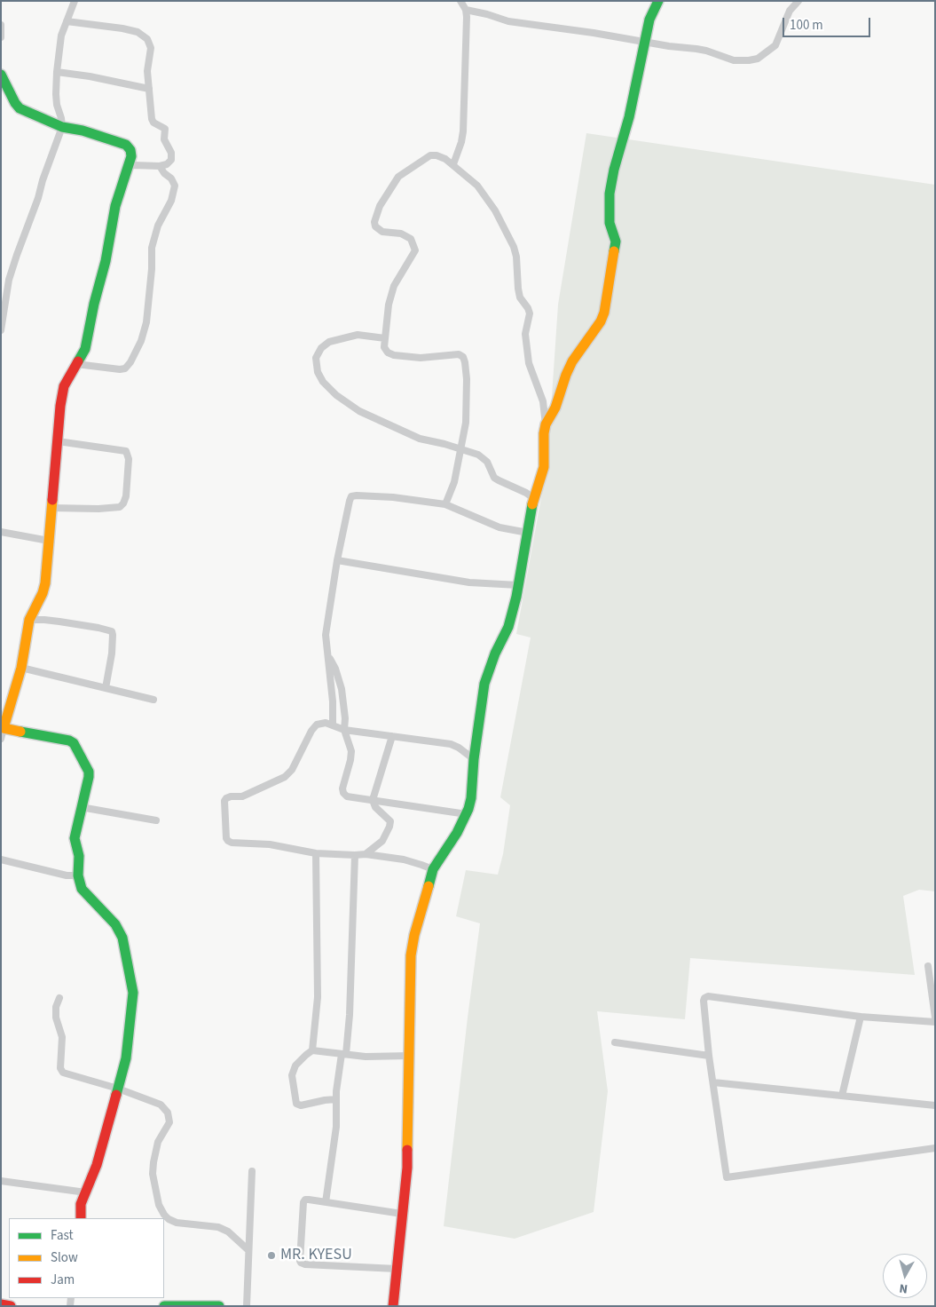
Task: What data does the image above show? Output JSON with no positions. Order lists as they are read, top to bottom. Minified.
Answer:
{"places":["MR. KYESU"],"legend":["Fast","Slow","Jam"],"scale_bar":"100 m","north":"bottom"}
